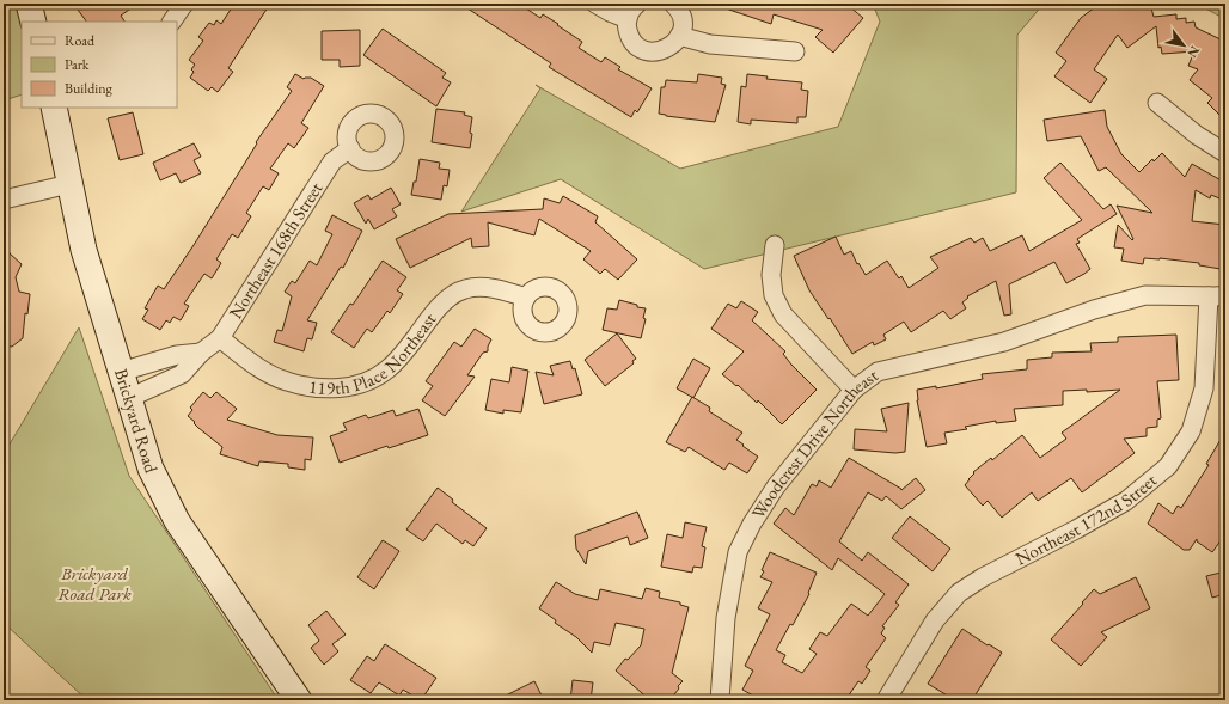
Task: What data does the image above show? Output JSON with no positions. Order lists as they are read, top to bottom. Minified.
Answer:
{"streets":{"street":["Northeast 168th Street","119th Place Northeast","Brickyard Road","Woodcrest Drive Northeast","Northeast 172nd Street"]},"crossings":[["Northeast 168th Street","119th Place Northeast"],["Northeast 168th Street","Brickyard Road"],["Woodcrest Drive Northeast","Northeast 172nd Street"]],"parks":["Brickyard Road Park"],"legend":["Road","Park","Building"],"north":"bottom right"}
